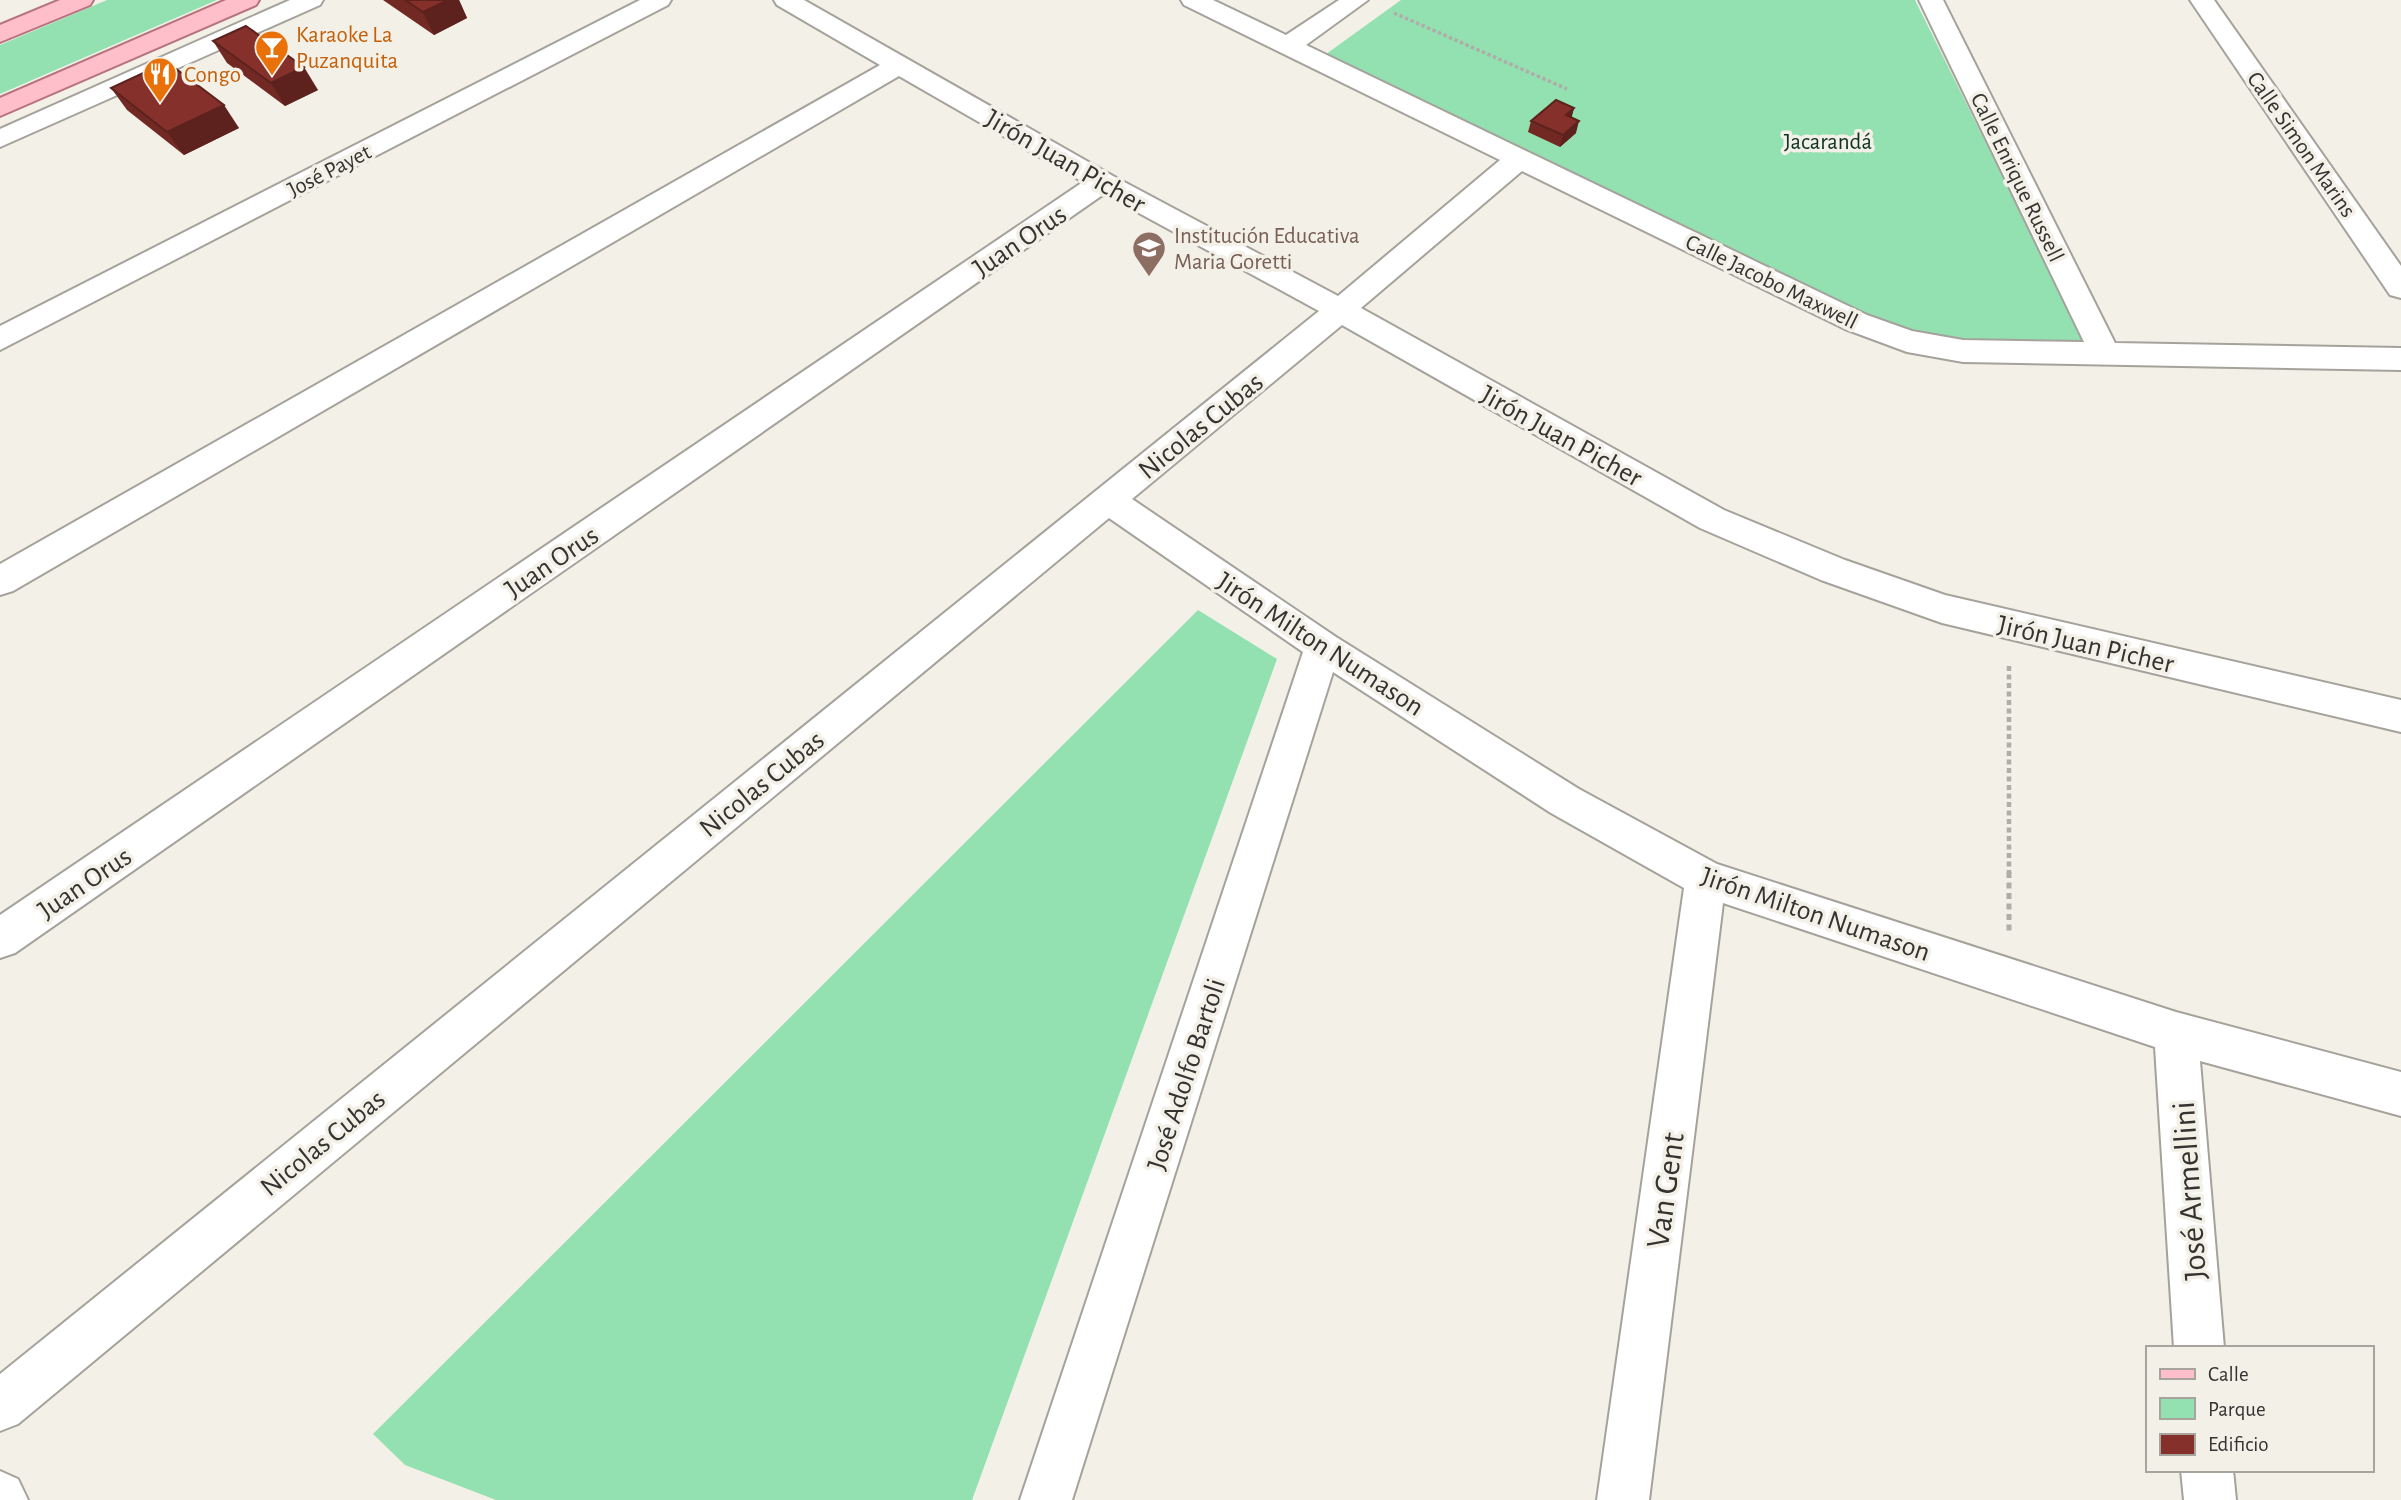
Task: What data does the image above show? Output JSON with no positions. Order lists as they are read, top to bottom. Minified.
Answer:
{"streets":{"street":["Calle Simon Marins","Jirón Juan Picher","José Payet","Calle Enrique Russell","Juan Orus","Calle Jacobo Maxwell","Nicolas Cubas","Jirón Milton Numason","José Adolfo Bartoli","Van Gent","José Armellini"]},"crossings":[["Jirón Juan Picher","Juan Orus"],["Jirón Juan Picher","Nicolas Cubas"],["Calle Enrique Russell","Calle Jacobo Maxwell"],["Calle Jacobo Maxwell","Nicolas Cubas"],["Nicolas Cubas","Jirón Milton Numason"],["Jirón Milton Numason","José Adolfo Bartoli"],["Jirón Milton Numason","Van Gent"],["Jirón Milton Numason","José Armellini"]],"parks":["Jacarandá"],"places":{"bar":["Karaoke La Puzanquita"],"restaurant":["Congo"],"school or university":["Institución Educativa Maria Goretti"]},"legend":["Calle","Parque","Edificio"]}
